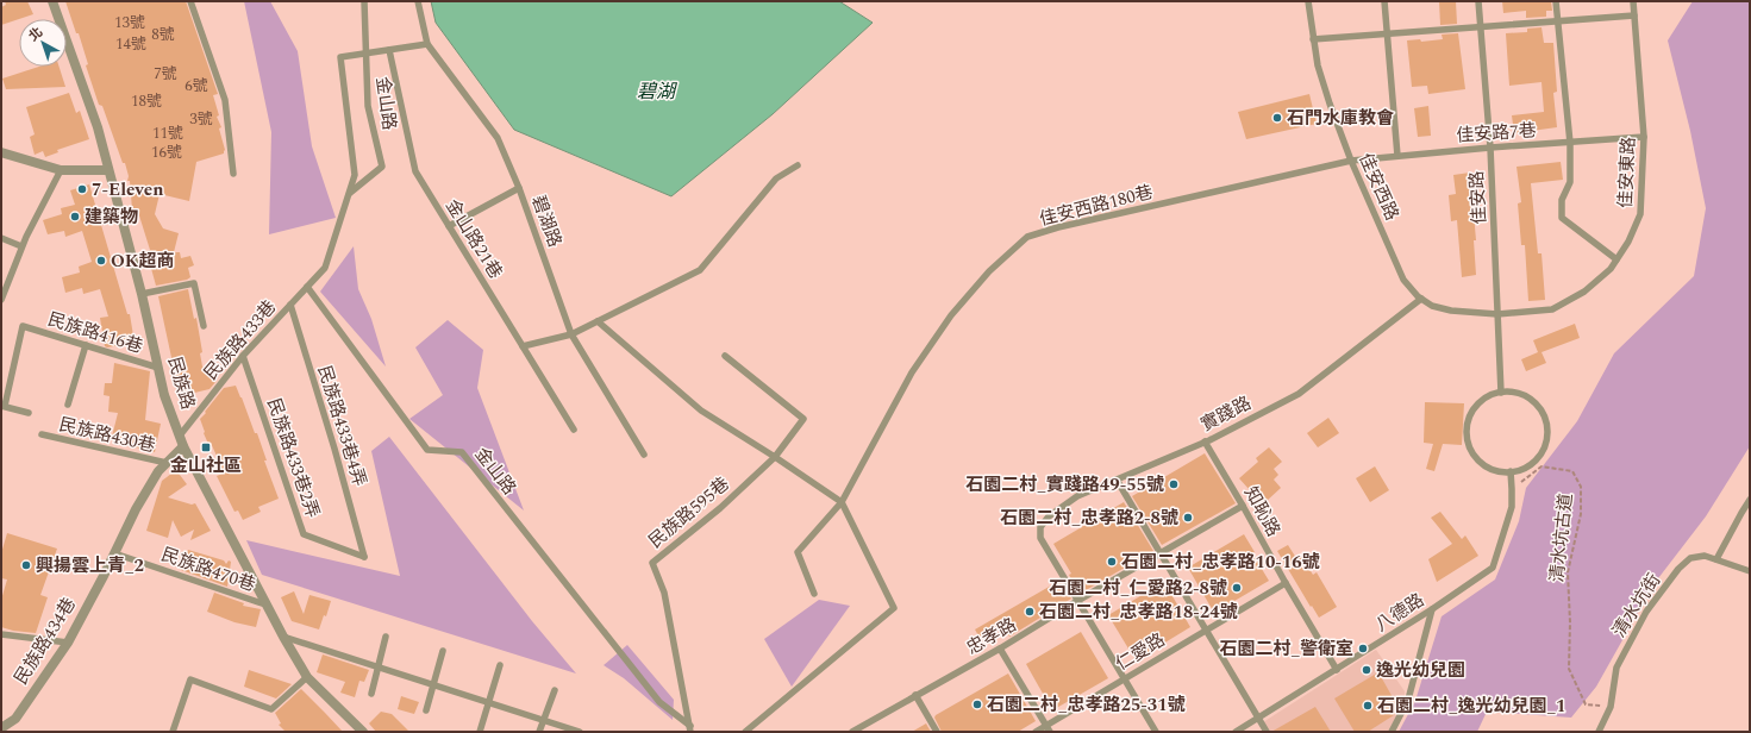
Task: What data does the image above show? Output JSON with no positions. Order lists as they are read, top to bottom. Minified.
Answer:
{"streets":{"street":["民族路","民族路434巷"],"lane":["金山路","佳安路7巷","佳安東路","佳安西路","佳安路","佳安西路180巷","碧湖路","金山路21巷","民族路416巷","民族路433巷","實踐路","民族路433巷4弄","民族路430巷","民族路433巷2弄","知恥路","民族路595巷","民族路470巷","清水坑街","八德路","忠孝路","仁愛路"],"path":["清水坑古道"]},"crossings":[["金山路","民族路433巷"],["金山路","民族路595巷"],["佳安路7巷","佳安東路"],["佳安路7巷","佳安西路"],["佳安路7巷","佳安路"],["佳安路7巷","佳安西路180巷"],["佳安東路","佳安西路"],["佳安東路","佳安路"],["佳安西路","佳安路"],["佳安西路","佳安西路180巷"],["佳安西路","實踐路"],["佳安路","八德路"],["民族路416巷","民族路"],["民族路433巷","民族路"],["民族路433巷","民族路433巷4弄"],["民族路433巷","民族路433巷2弄"],["民族路","民族路470巷"],["民族路","民族路434巷"],["實踐路","知恥路"],["實踐路","忠孝路"],["民族路433巷4弄","民族路433巷2弄"],["民族路430巷","民族路434巷"],["知恥路","八德路"],["知恥路","忠孝路"],["知恥路","仁愛路"],["清水坑古道","清水坑街"],["清水坑古道","八德路"],["民族路470巷","民族路434巷"]],"water":["碧湖"],"places":{"other":["石門水庫教會","7-Eleven","建築物","OK超商","石園二村_實踐路49-55號","石園二村_忠孝路2-8號","石園二村_忠孝路10-16號","興揚雲上青_2","石園二村_仁愛路2-8號","石園二村_忠孝路18-24號","石園二村_警衛室","逸光幼兒園","石園二村_忠孝路25-31號","石園二村_逸光幼兒園_1"],"transit":["金山社區"]},"house_numbers":["13號","8號","14號","7號","6號","18號","3號","11號","16號"],"north":"top left"}
